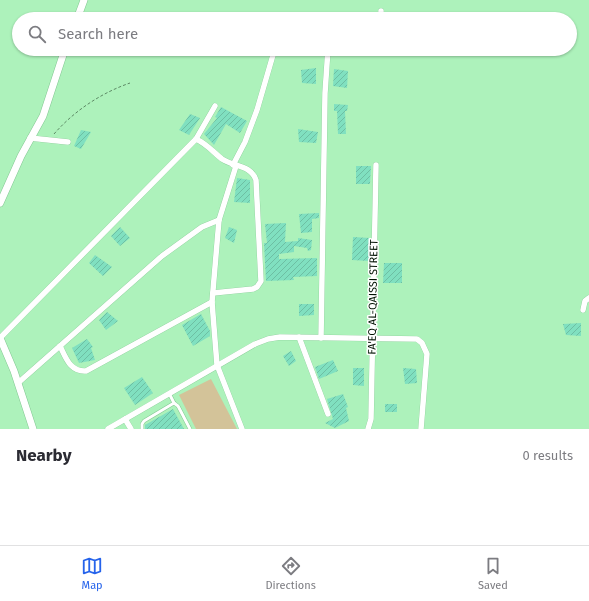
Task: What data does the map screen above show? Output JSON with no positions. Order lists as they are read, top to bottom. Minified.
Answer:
{"streets":{"street":["FA'EQ AL-QAISSI STREET"]},"page":{"search":"Search here","heading":["Nearby","0 results"],"nav":["Map","Directions","Saved"]}}
